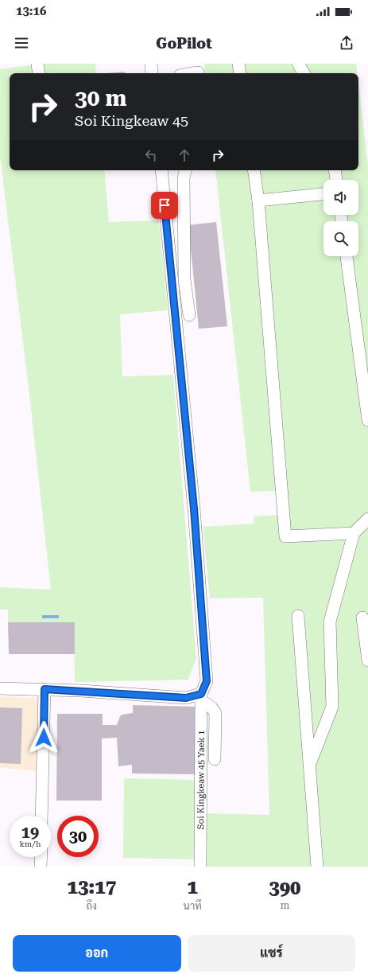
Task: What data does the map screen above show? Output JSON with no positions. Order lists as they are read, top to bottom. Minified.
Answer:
{"streets":{"street":["Soi Kingkeaw 45 Yaek 1"]},"page":{"status":"13:16","header":"GoPilot","turn":["30 m","Soi Kingkeaw 45"],"speed":"19 km/h","limit":"30","eta":["13:17","ถึง","1","นาที","390","m"],"buttons":["ออก","แชร์"]}}
